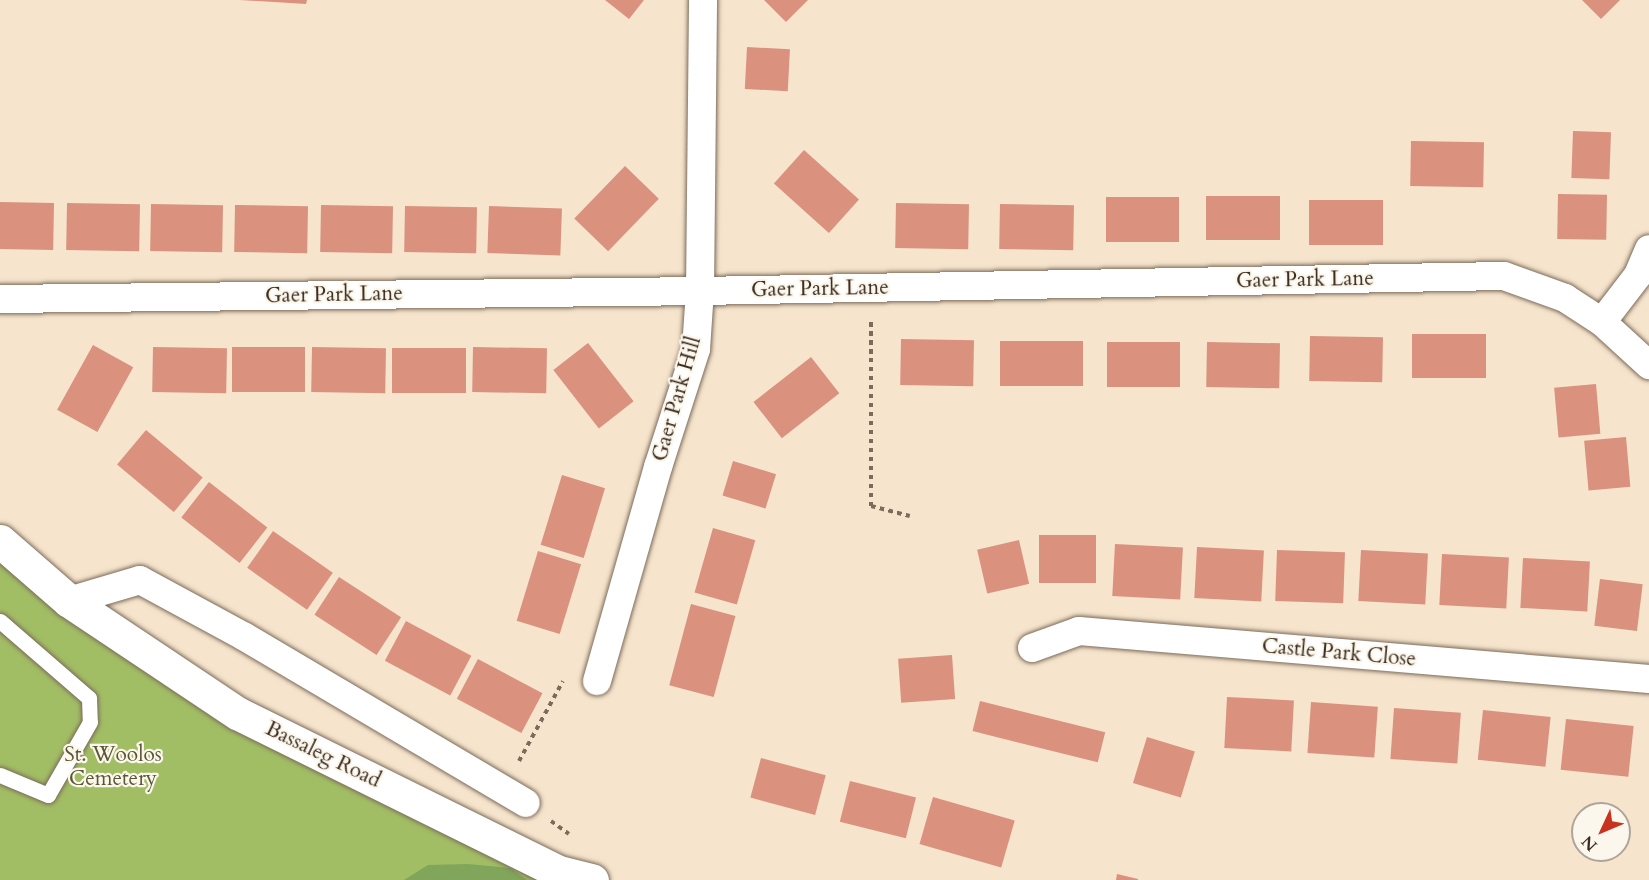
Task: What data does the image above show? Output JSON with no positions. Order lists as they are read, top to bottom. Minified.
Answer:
{"streets":{"street":["Gaer Park Lane","Gaer Park Hill","Castle Park Close","Bassaleg Road"]},"crossings":[["Gaer Park Lane","Gaer Park Hill"]],"parks":["St. Woolos Cemetery"],"north":"bottom left"}
